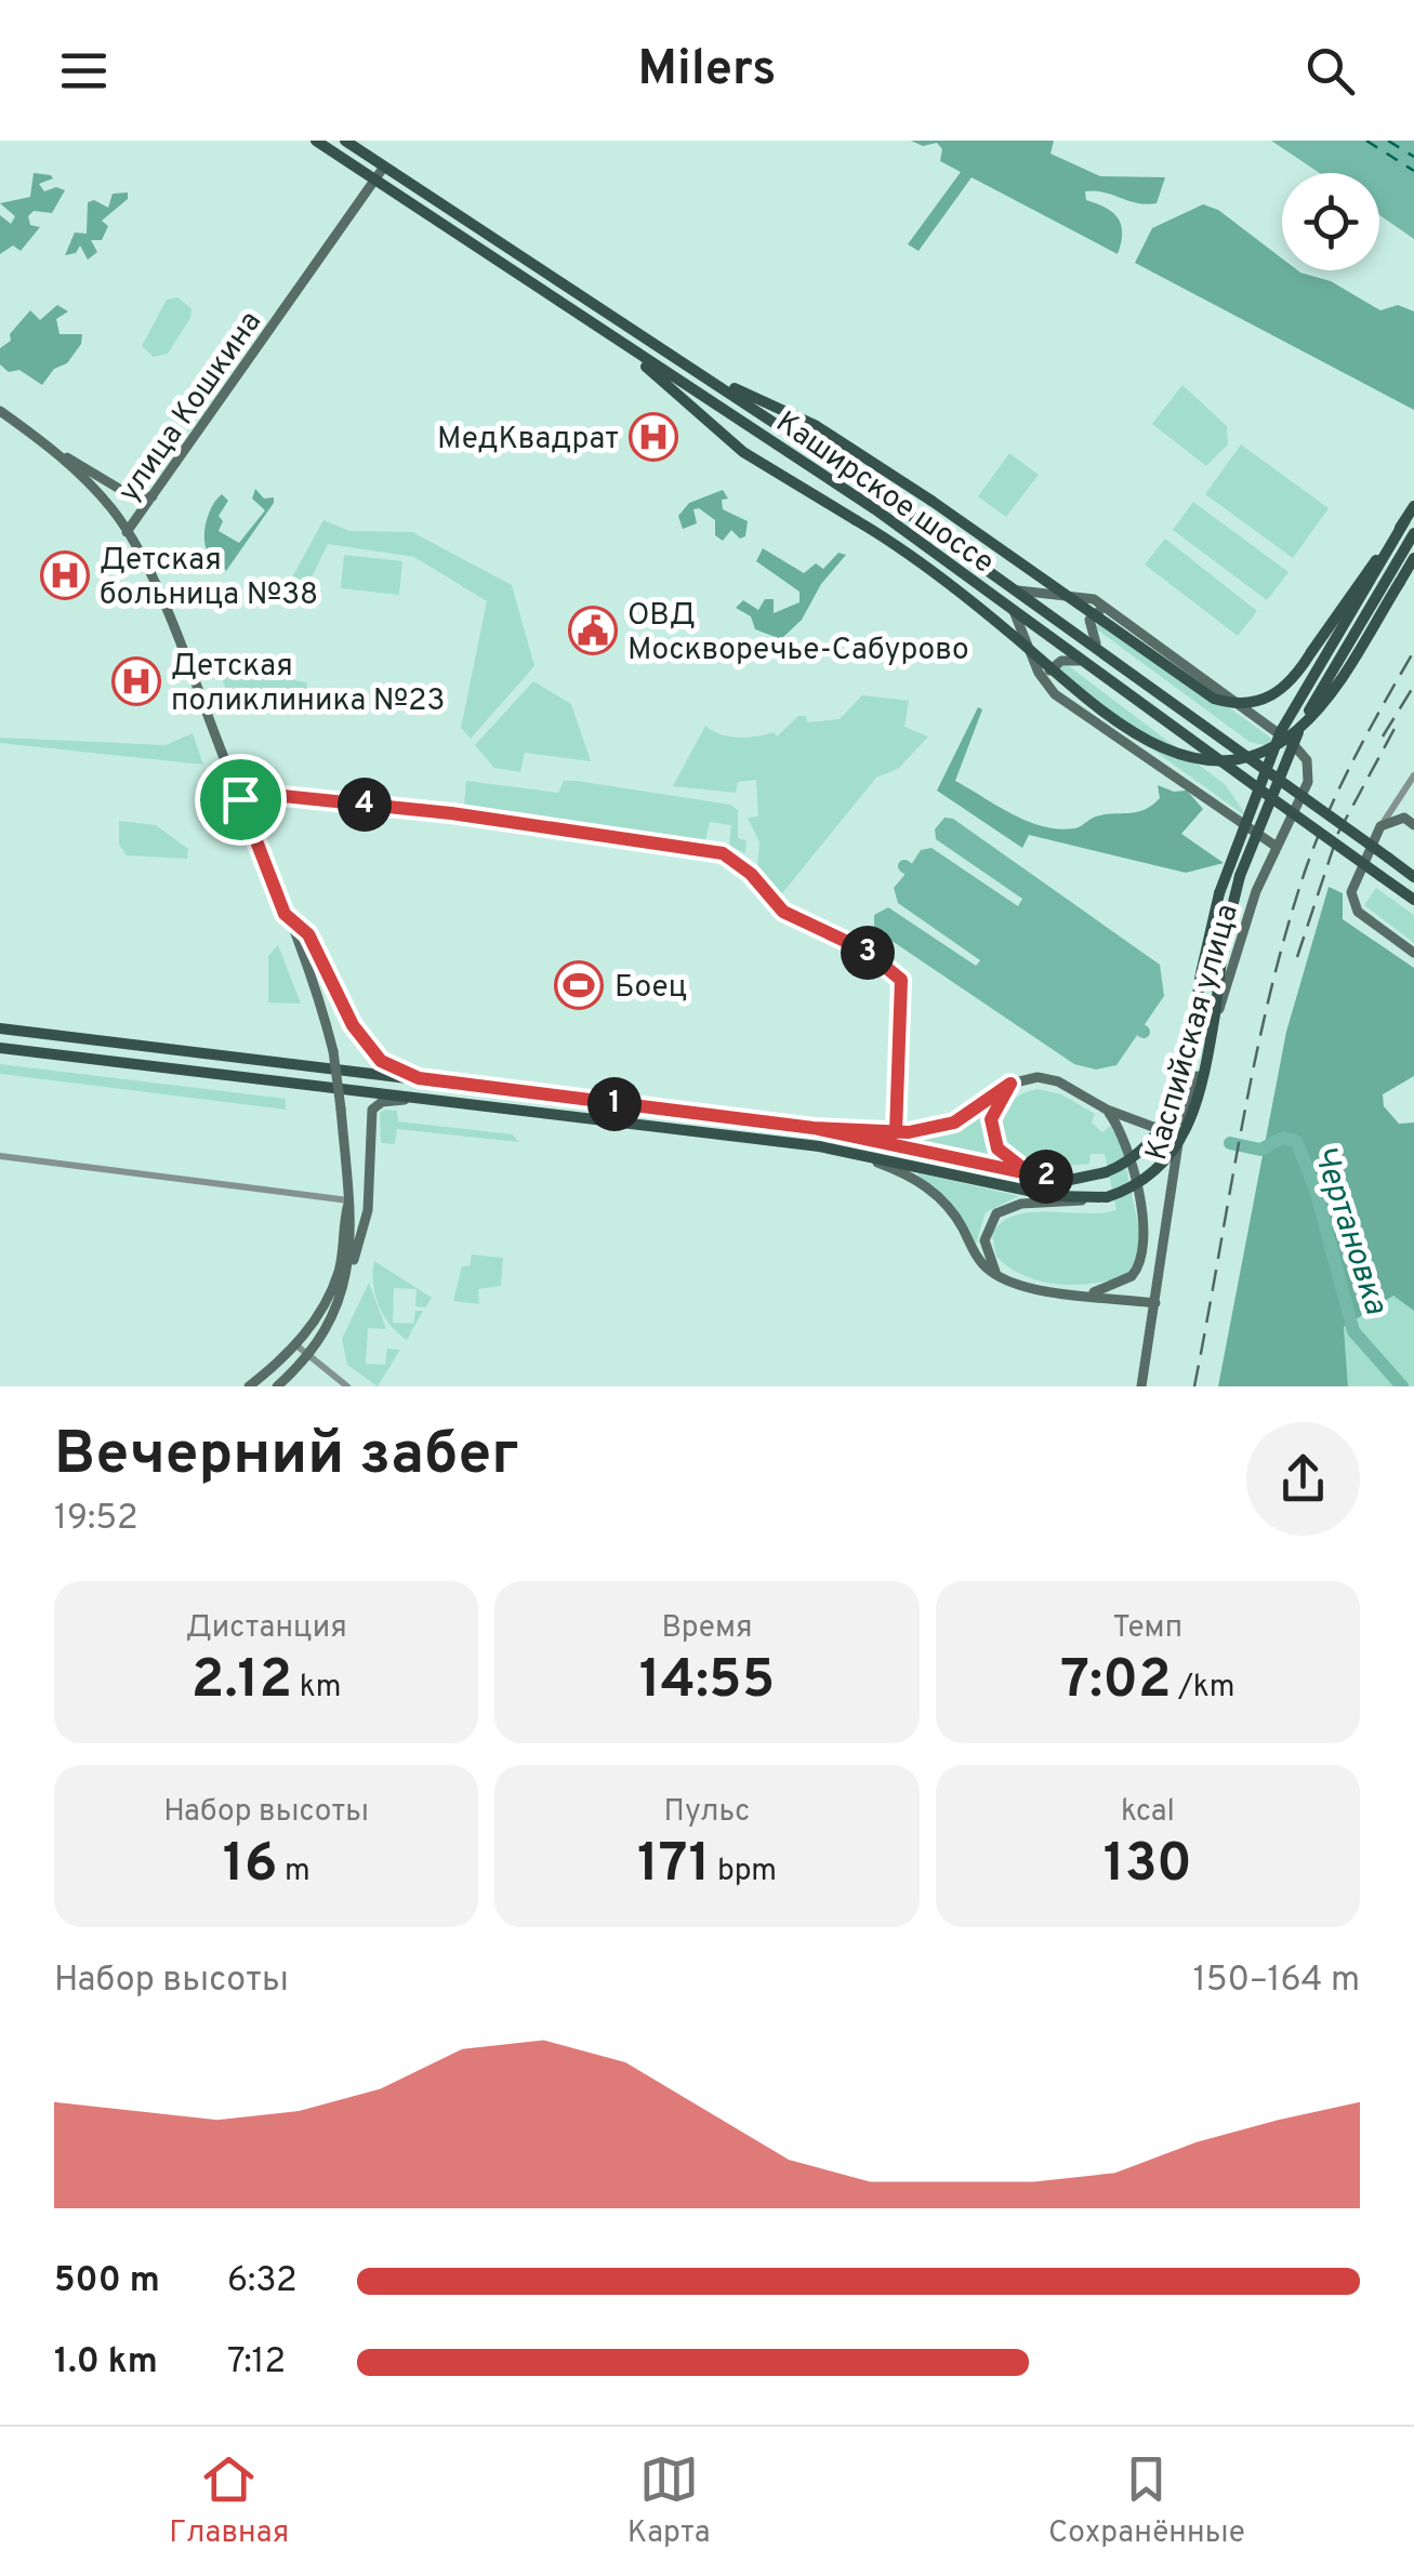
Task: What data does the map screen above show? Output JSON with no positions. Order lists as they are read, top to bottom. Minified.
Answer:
{"streets":{"main road":["улица Кошкина","Каширское шоссе","Каспийская улица"]},"crossings":[["улица Кошкина","Каширское шоссе"],["Каширское шоссе","Каспийская улица"]],"water":["Чертановка"],"places":{"hospital":["МедКвадрат","Детская больница №38","Детская поликлиника №23"],"public building":["ОВД Москворечье-Сабурово"],"sports":["Боец"]},"page":{"header":"Milers","pins":["4","3","1","2"],"heading":["Вечерний забег","19:52"],"stats":[["Дистанция","2.12 km"],["Время","14:55"],["Темп","7:02 /km"],["Набор высоты","16 m"],["Пульс","171 bpm"],["kcal","130"]],"chart":["Набор высоты","150–164 m"],"list":[{"name":"500 m","note":"6:32"},{"name":"1.0 km","note":"7:12"}],"tabs":["Главная","Карта","Сохранённые"]}}
